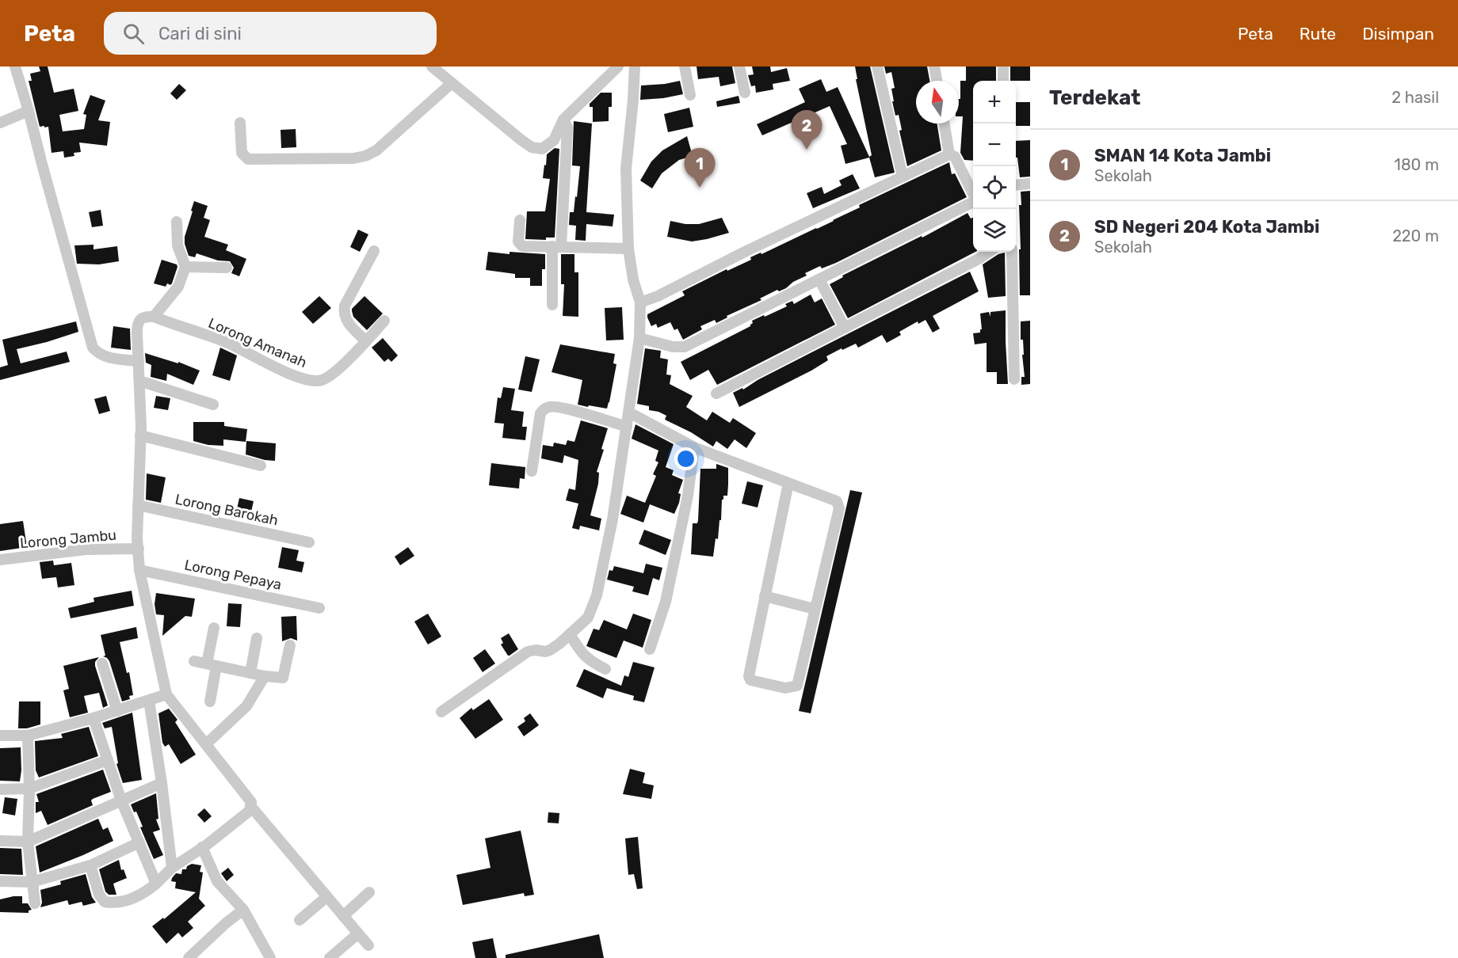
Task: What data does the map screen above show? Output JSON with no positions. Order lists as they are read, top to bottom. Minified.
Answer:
{"streets":{"street":["Lorong Amanah","Lorong Barokah","Lorong Jambu","Lorong Pepaya"]},"north":"top","page":{"header":"Peta","search":"Cari di sini","nav":["Peta","Rute","Disimpan"],"heading":["Terdekat","2 hasil"],"map_buttons":["+","−"],"pins":["2","1"],"list":[{"mark":"1","name":"SMAN 14 Kota Jambi","note":"Sekolah","value":"180 m"},{"mark":"2","name":"SD Negeri 204 Kota Jambi","note":"Sekolah","value":"220 m"}]}}
